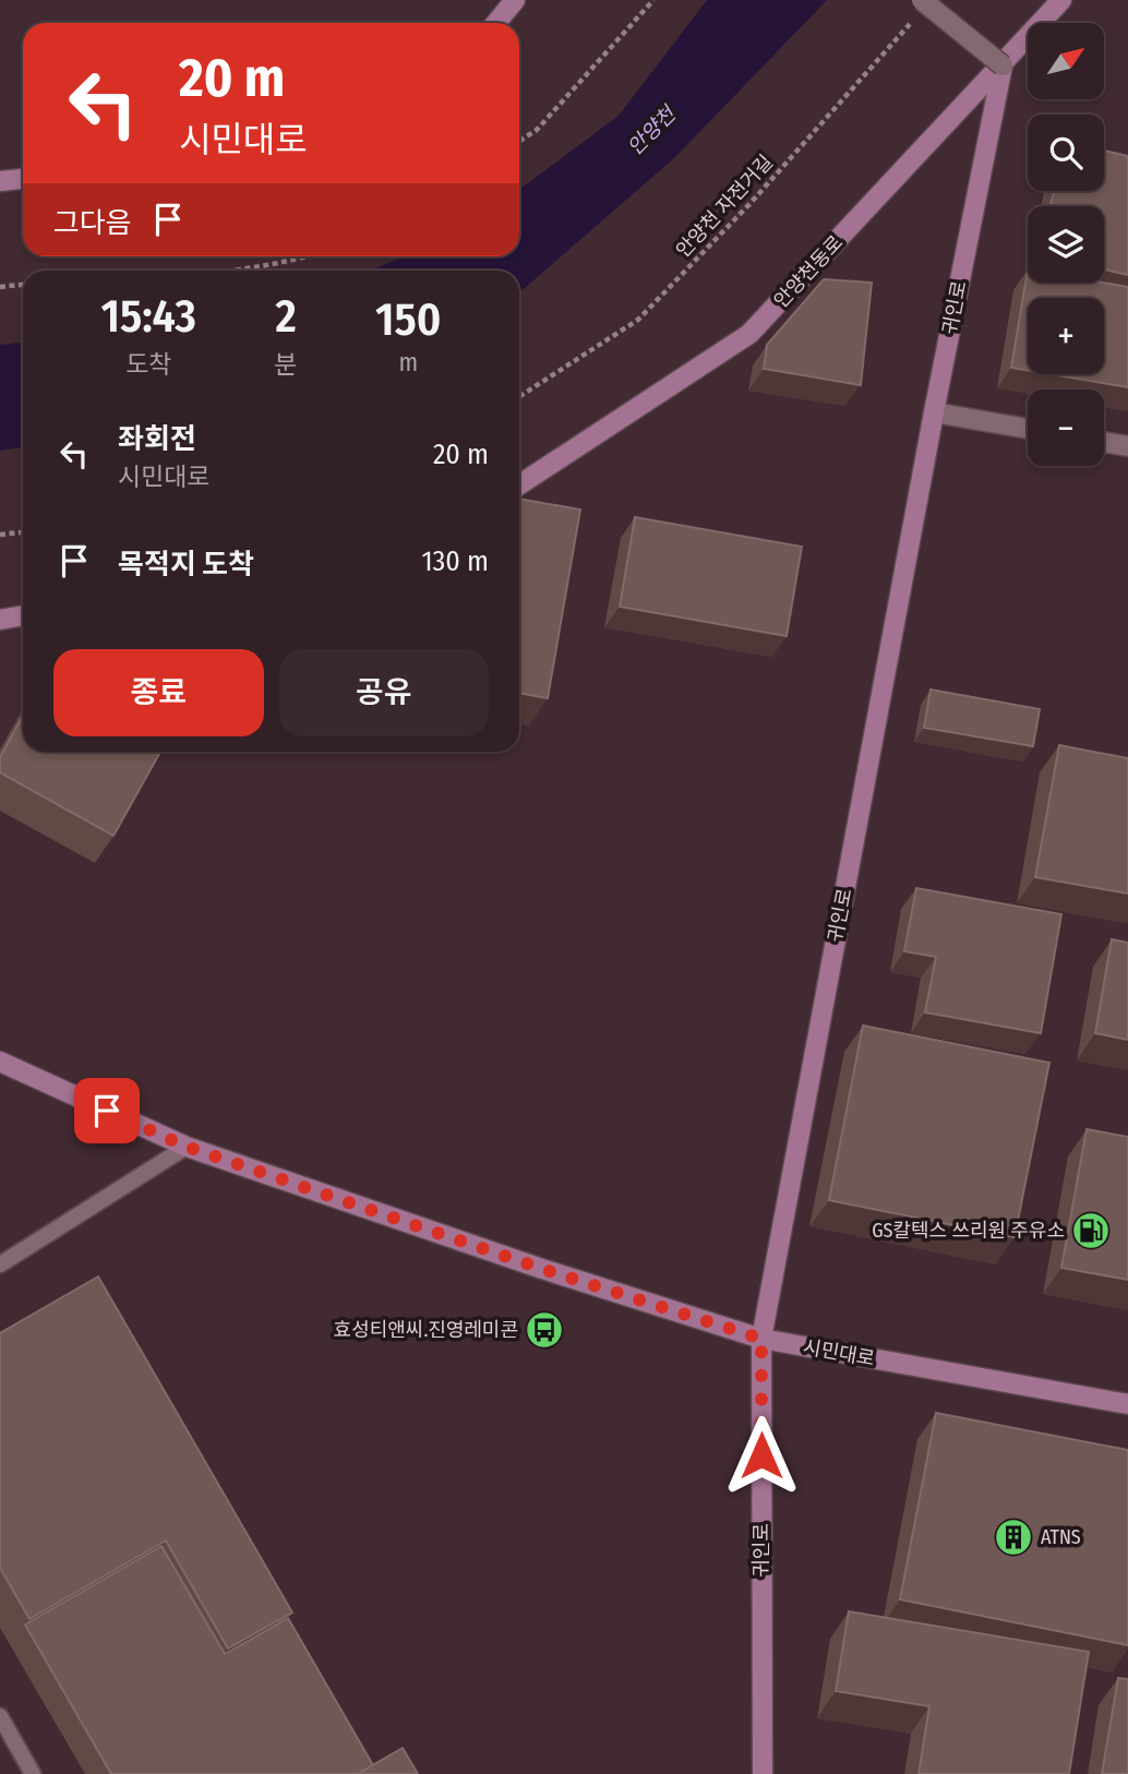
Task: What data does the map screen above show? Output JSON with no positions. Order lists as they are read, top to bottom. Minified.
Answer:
{"streets":{"street":["안양천동로","귀인로","시민대로"],"path":["안양천 자전거길"]},"crossings":[["안양천동로","귀인로"],["귀인로","시민대로"]],"water":["안양천"],"places":{"fuel station":["GS칼텍스 쓰리원 주유소"],"bus stop":["효성티앤씨.진영레미콘"],"building":["ATNS"]},"north":"top right","page":{"map_buttons":["+","−"],"turn":["20 m","시민대로"],"then":"그다음","eta":["15:43","도착","2","분","150","m"],"list":[{"name":"좌회전","note":"시민대로","value":"20 m"},{"name":"목적지 도착","value":"130 m"}],"buttons":["종료","공유"]}}
